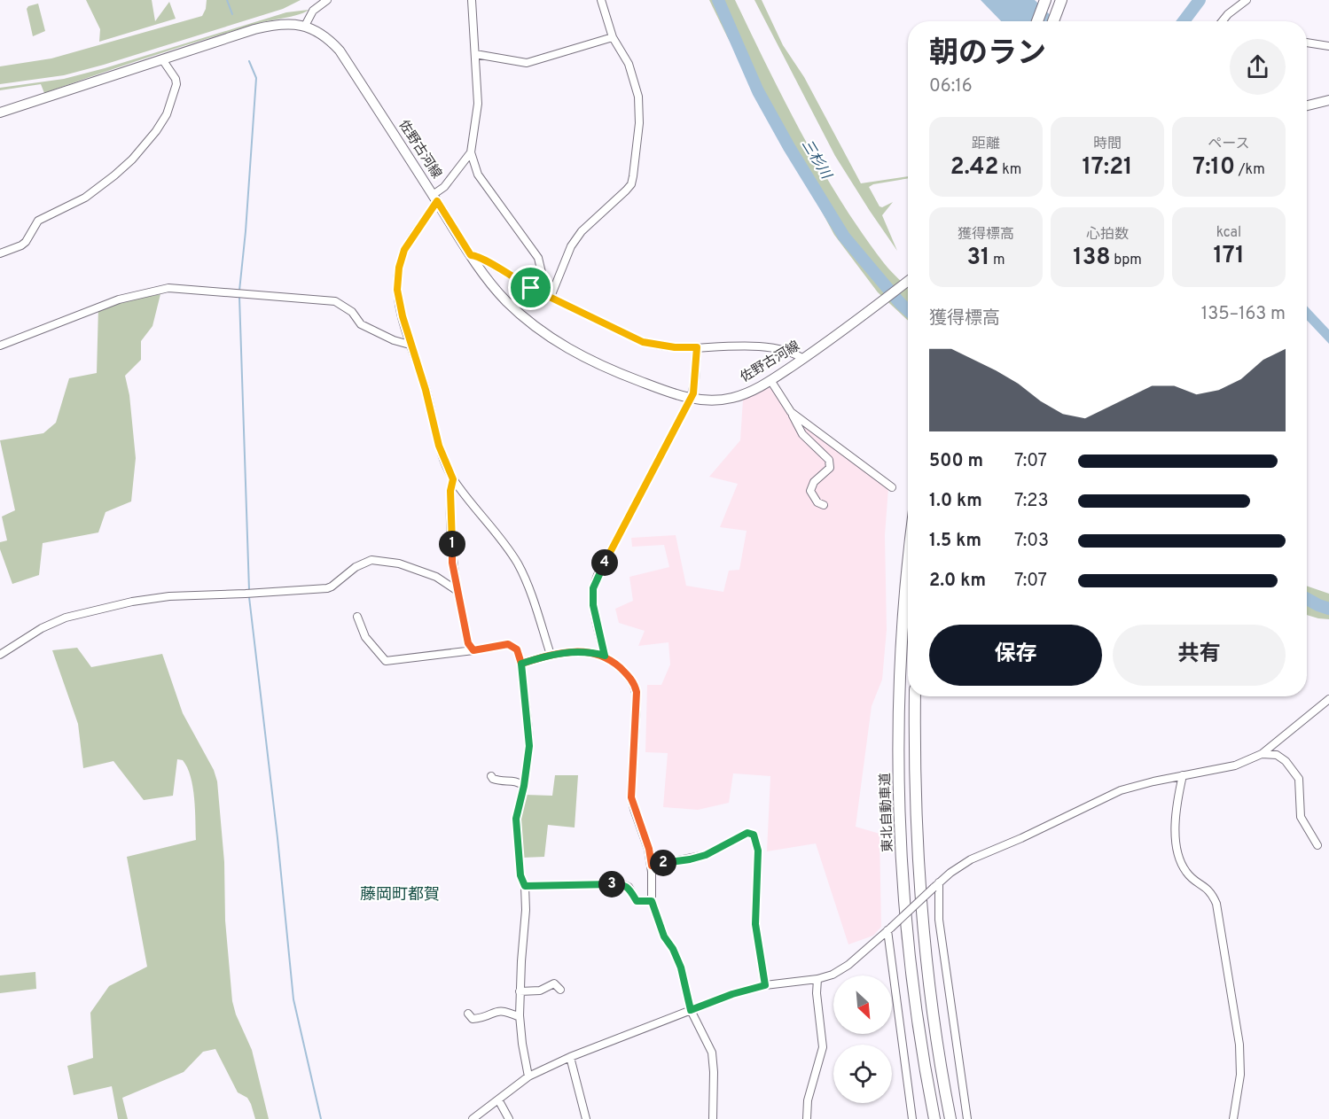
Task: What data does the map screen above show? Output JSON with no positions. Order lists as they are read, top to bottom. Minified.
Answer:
{"streets":{"highway":["東北自動車道"],"main road":["佐野古河線"]},"districts":["藤岡町都賀"],"water":["三杉川"],"north":"bottom right","page":{"heading":["朝のラン","06:16"],"stats":[["距離","2.42 km"],["時間","17:21"],["ペース","7:10 /km"],["獲得標高","31 m"],["心拍数","138 bpm"],["kcal","171"]],"chart":["獲得標高","135–163 m"],"list":[{"name":"500 m","note":"7:07"},{"name":"1.0 km","note":"7:23"},{"name":"1.5 km","note":"7:03"},{"name":"2.0 km","note":"7:07"}],"pins":["1","4","2","3"],"buttons":["保存","共有"]}}
